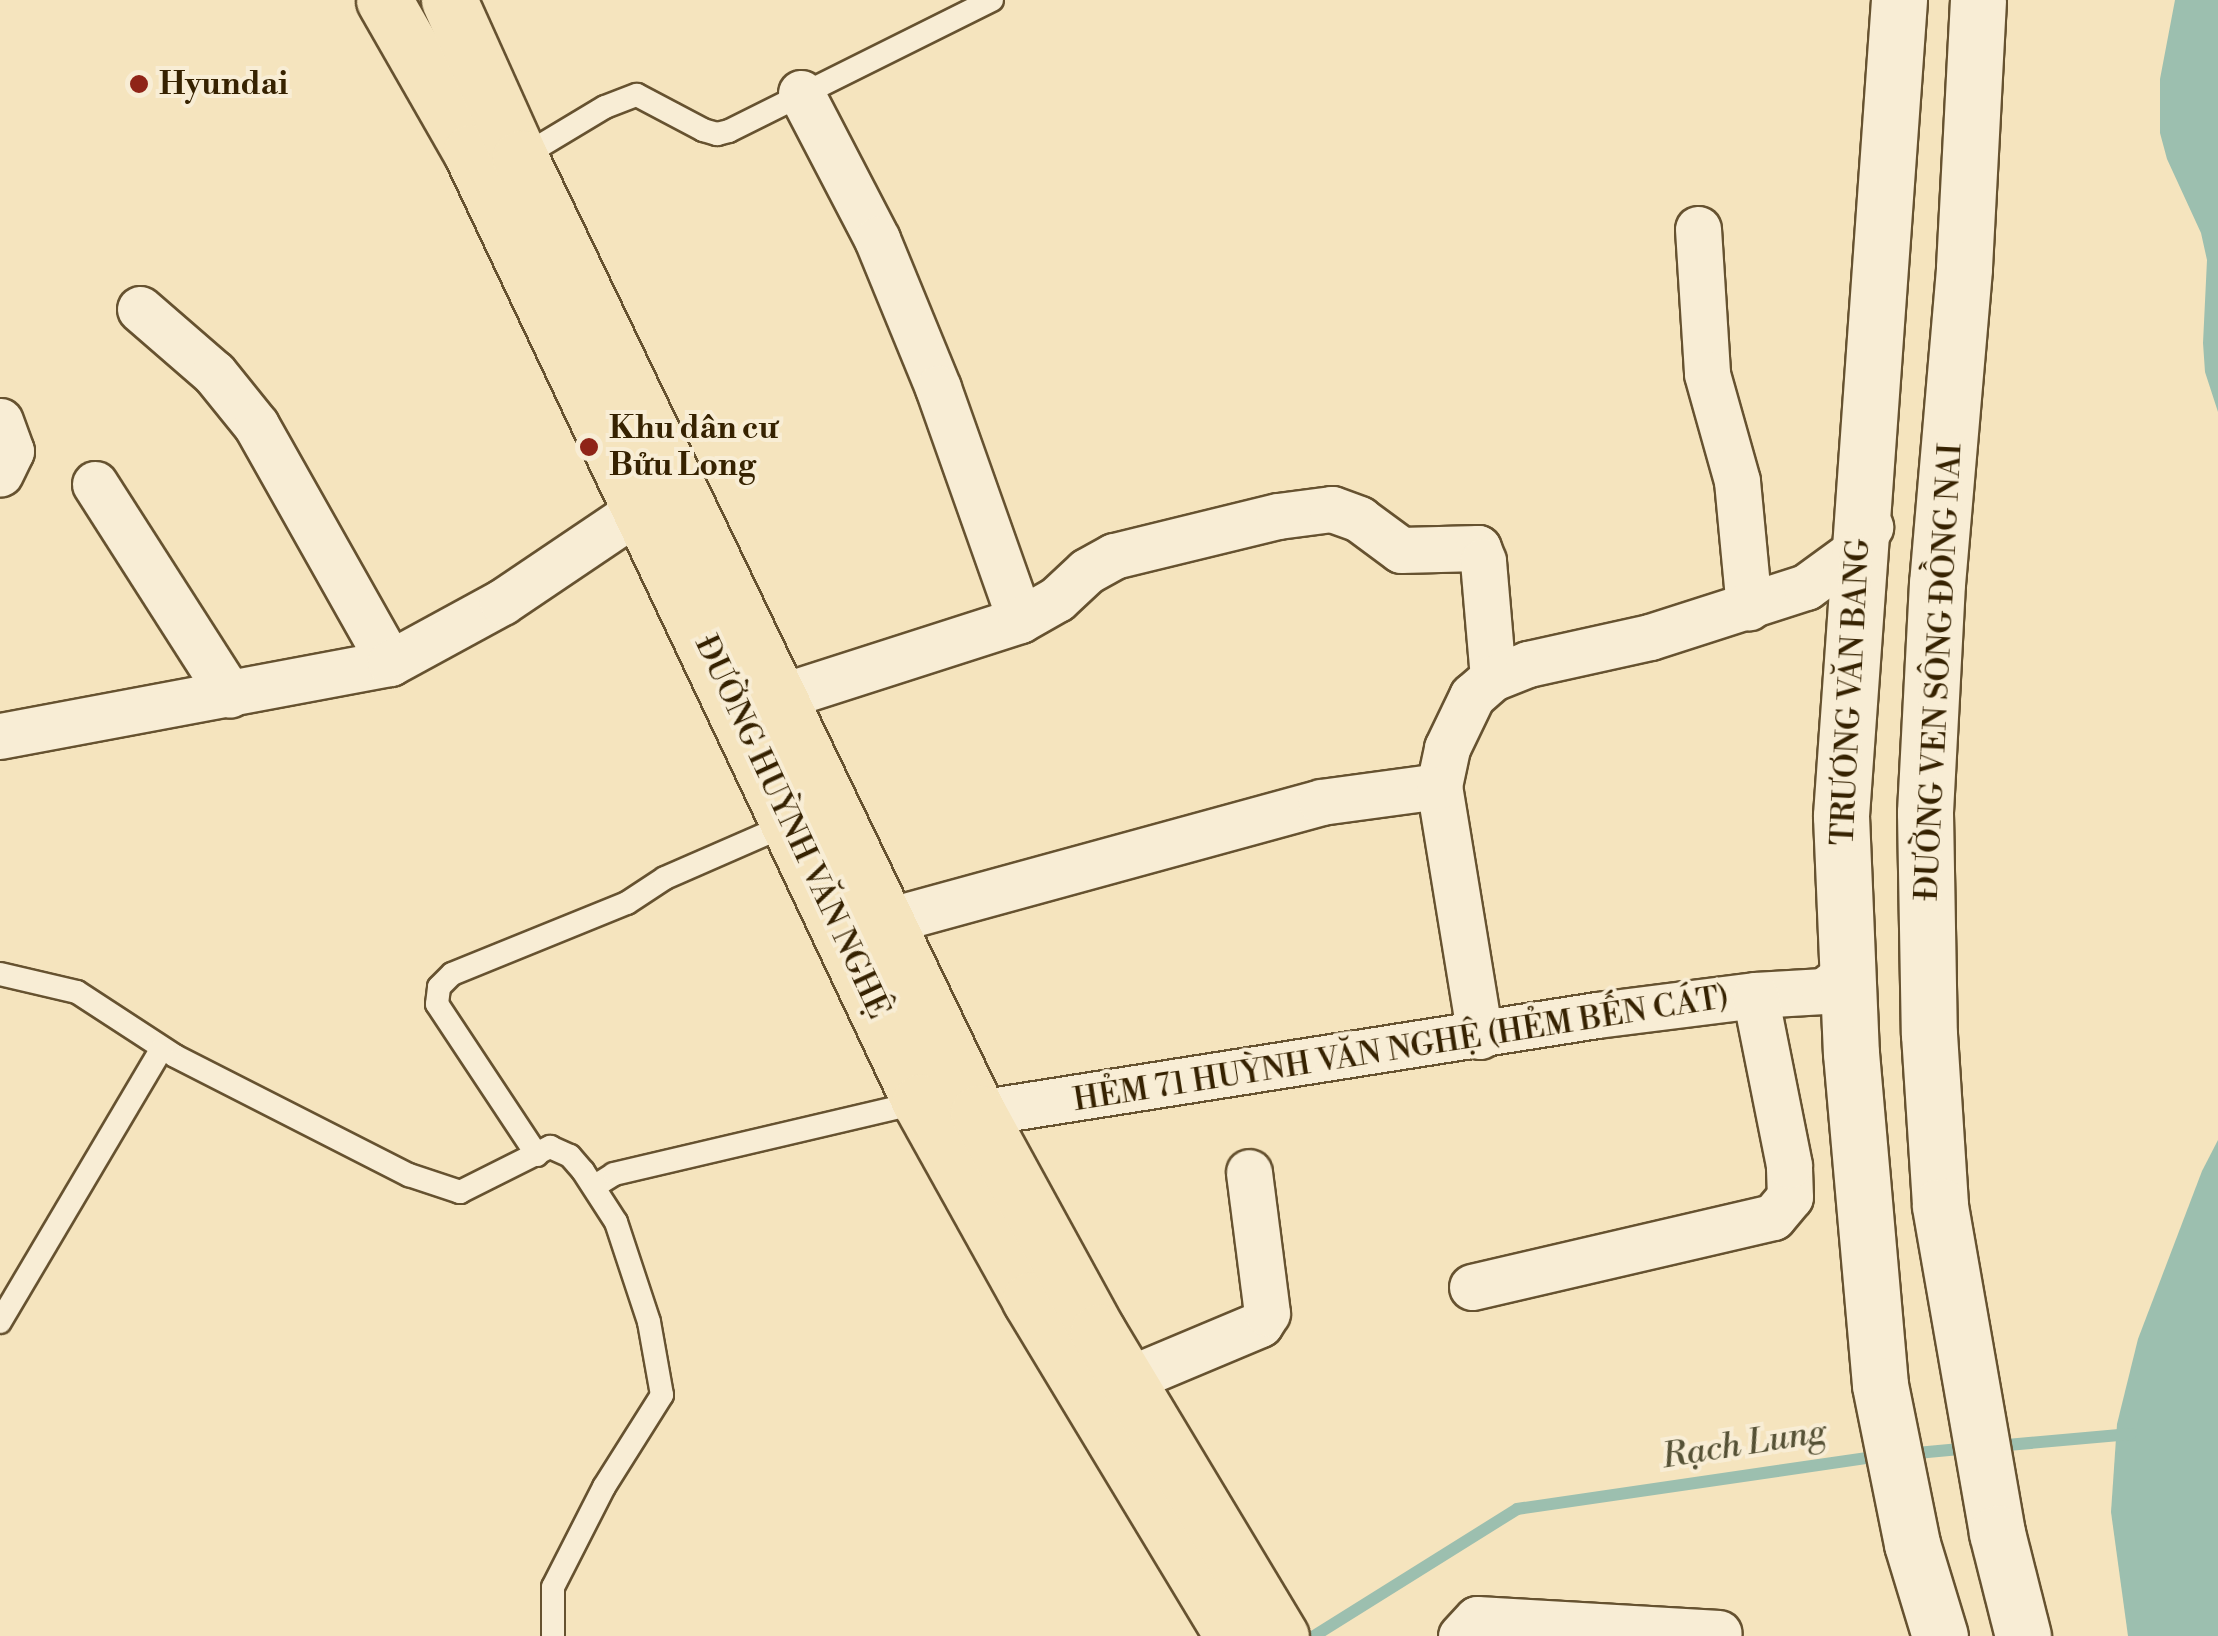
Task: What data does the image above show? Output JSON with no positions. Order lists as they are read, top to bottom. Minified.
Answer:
{"streets":{"main road":["ĐƯỜNG VEN SÔNG ĐỒNG NAI","TRƯƠNG VĂN BANG","ĐƯỜNG HUỲNH VĂN NGHỆ"],"street":["HẺM 71 HUỲNH VĂN NGHỆ (HẺM BẾN CÁT)"]},"crossings":[["TRƯƠNG VĂN BANG","HẺM 71 HUỲNH VĂN NGHỆ (HẺM BẾN CÁT)"],["ĐƯỜNG HUỲNH VĂN NGHỆ","HẺM 71 HUỲNH VĂN NGHỆ (HẺM BẾN CÁT)"]],"water":["Rạch Lung"],"places":["Hyundai","Khu dân cư Bửu Long"]}
